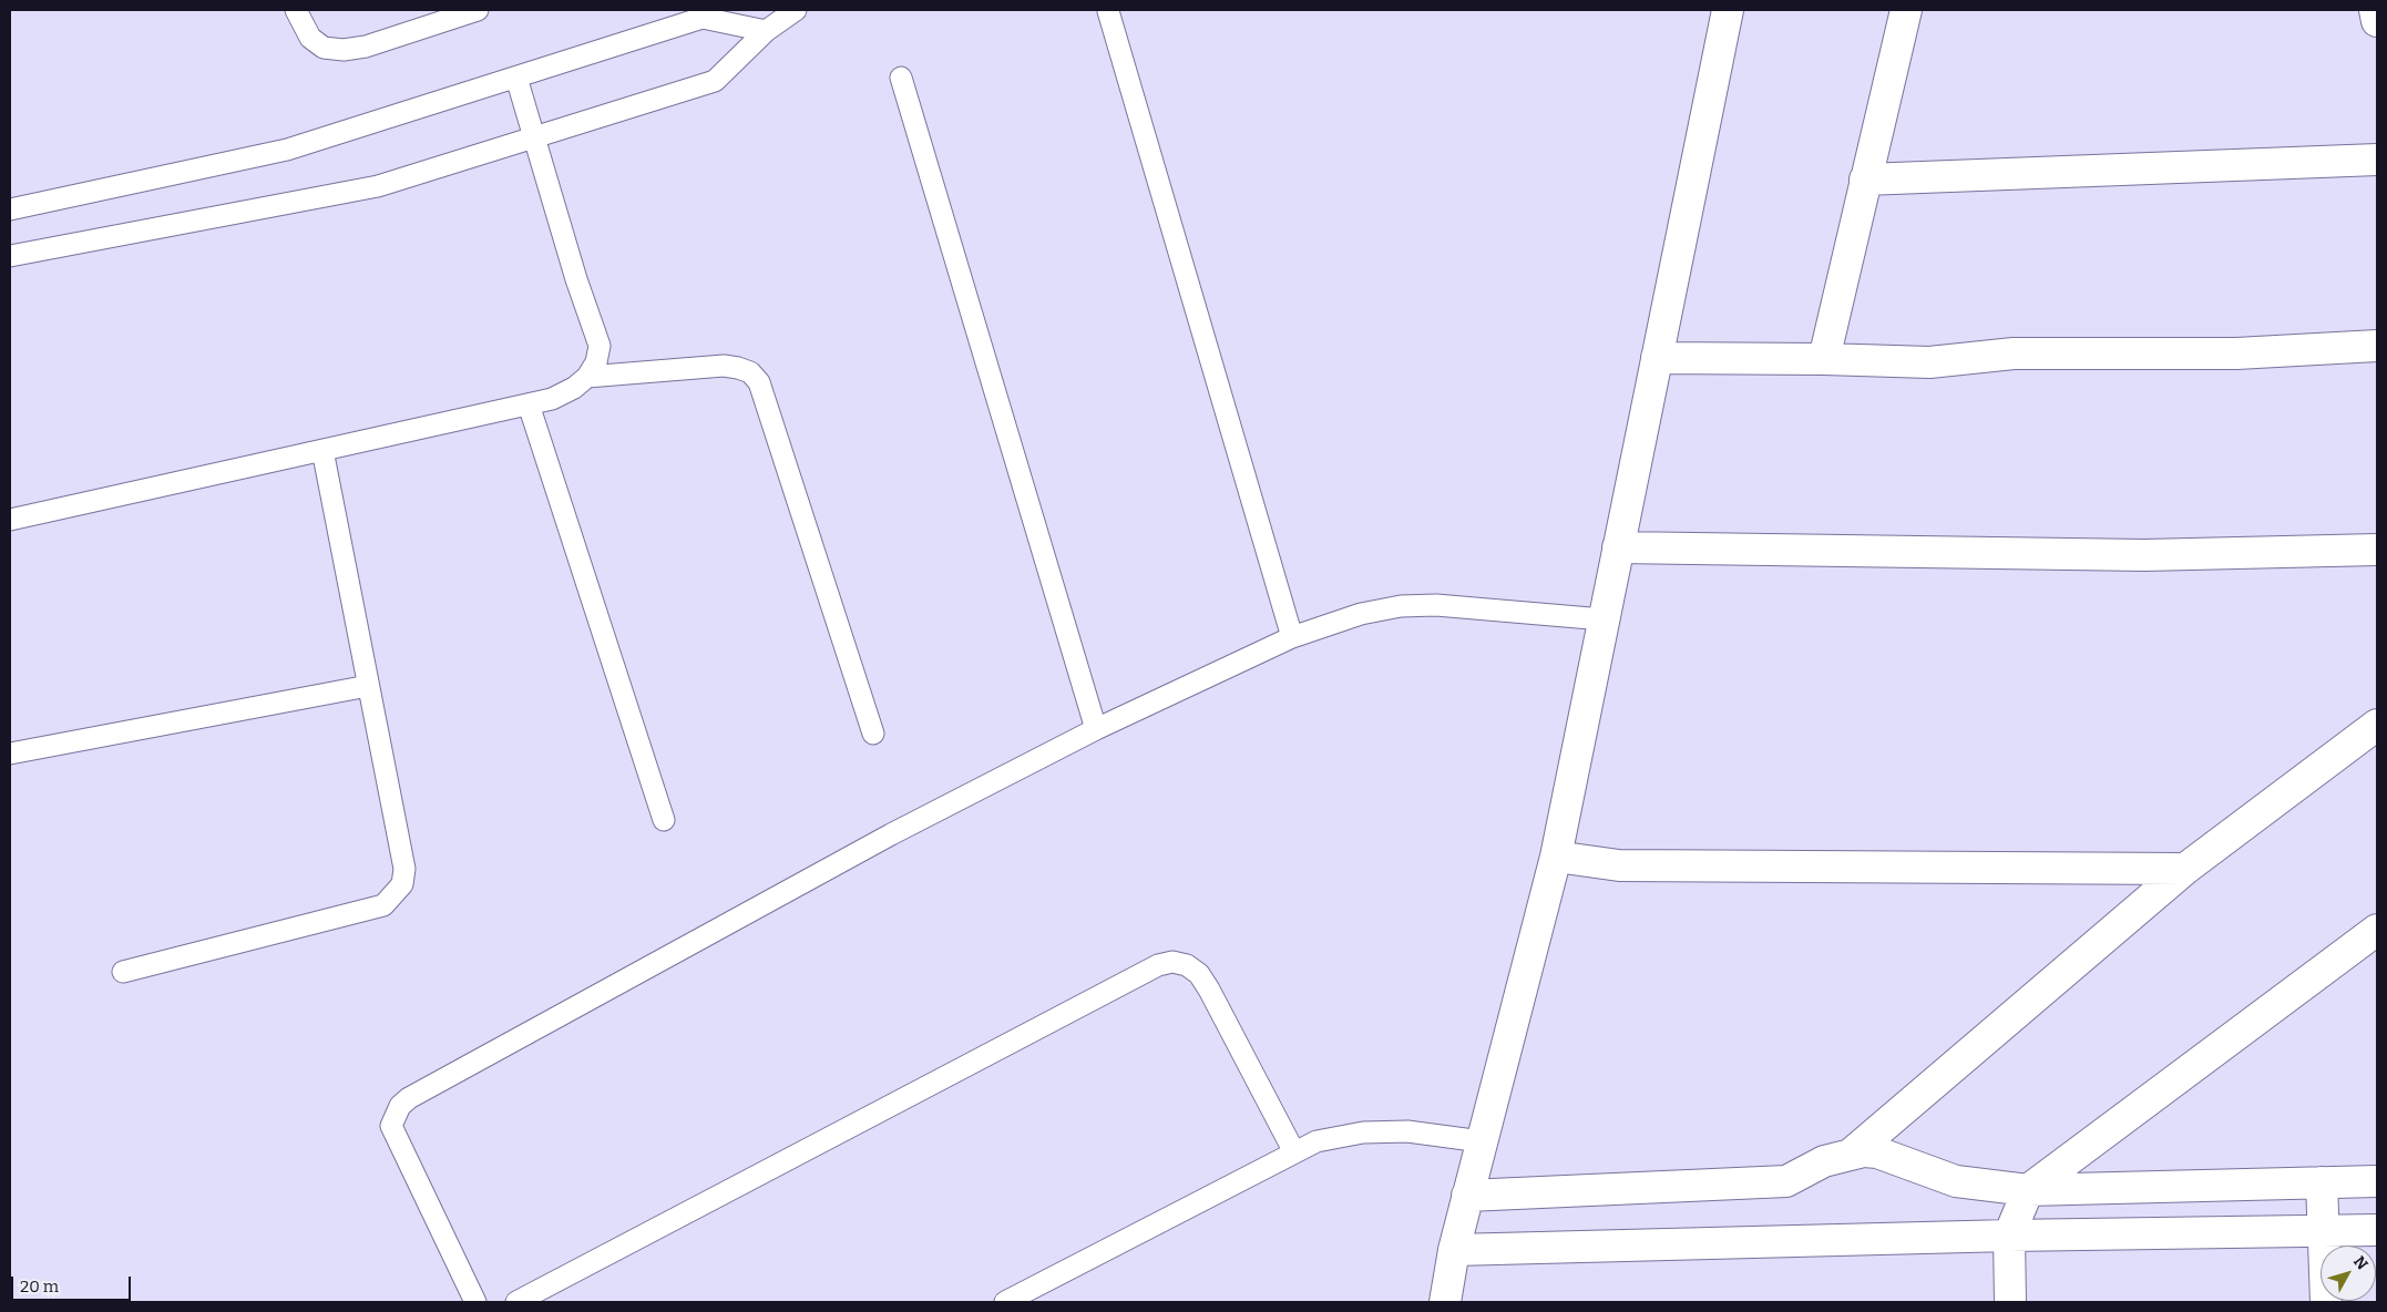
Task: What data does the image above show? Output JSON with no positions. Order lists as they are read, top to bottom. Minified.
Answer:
{"scale_bar":"20 m","north":"top right"}
